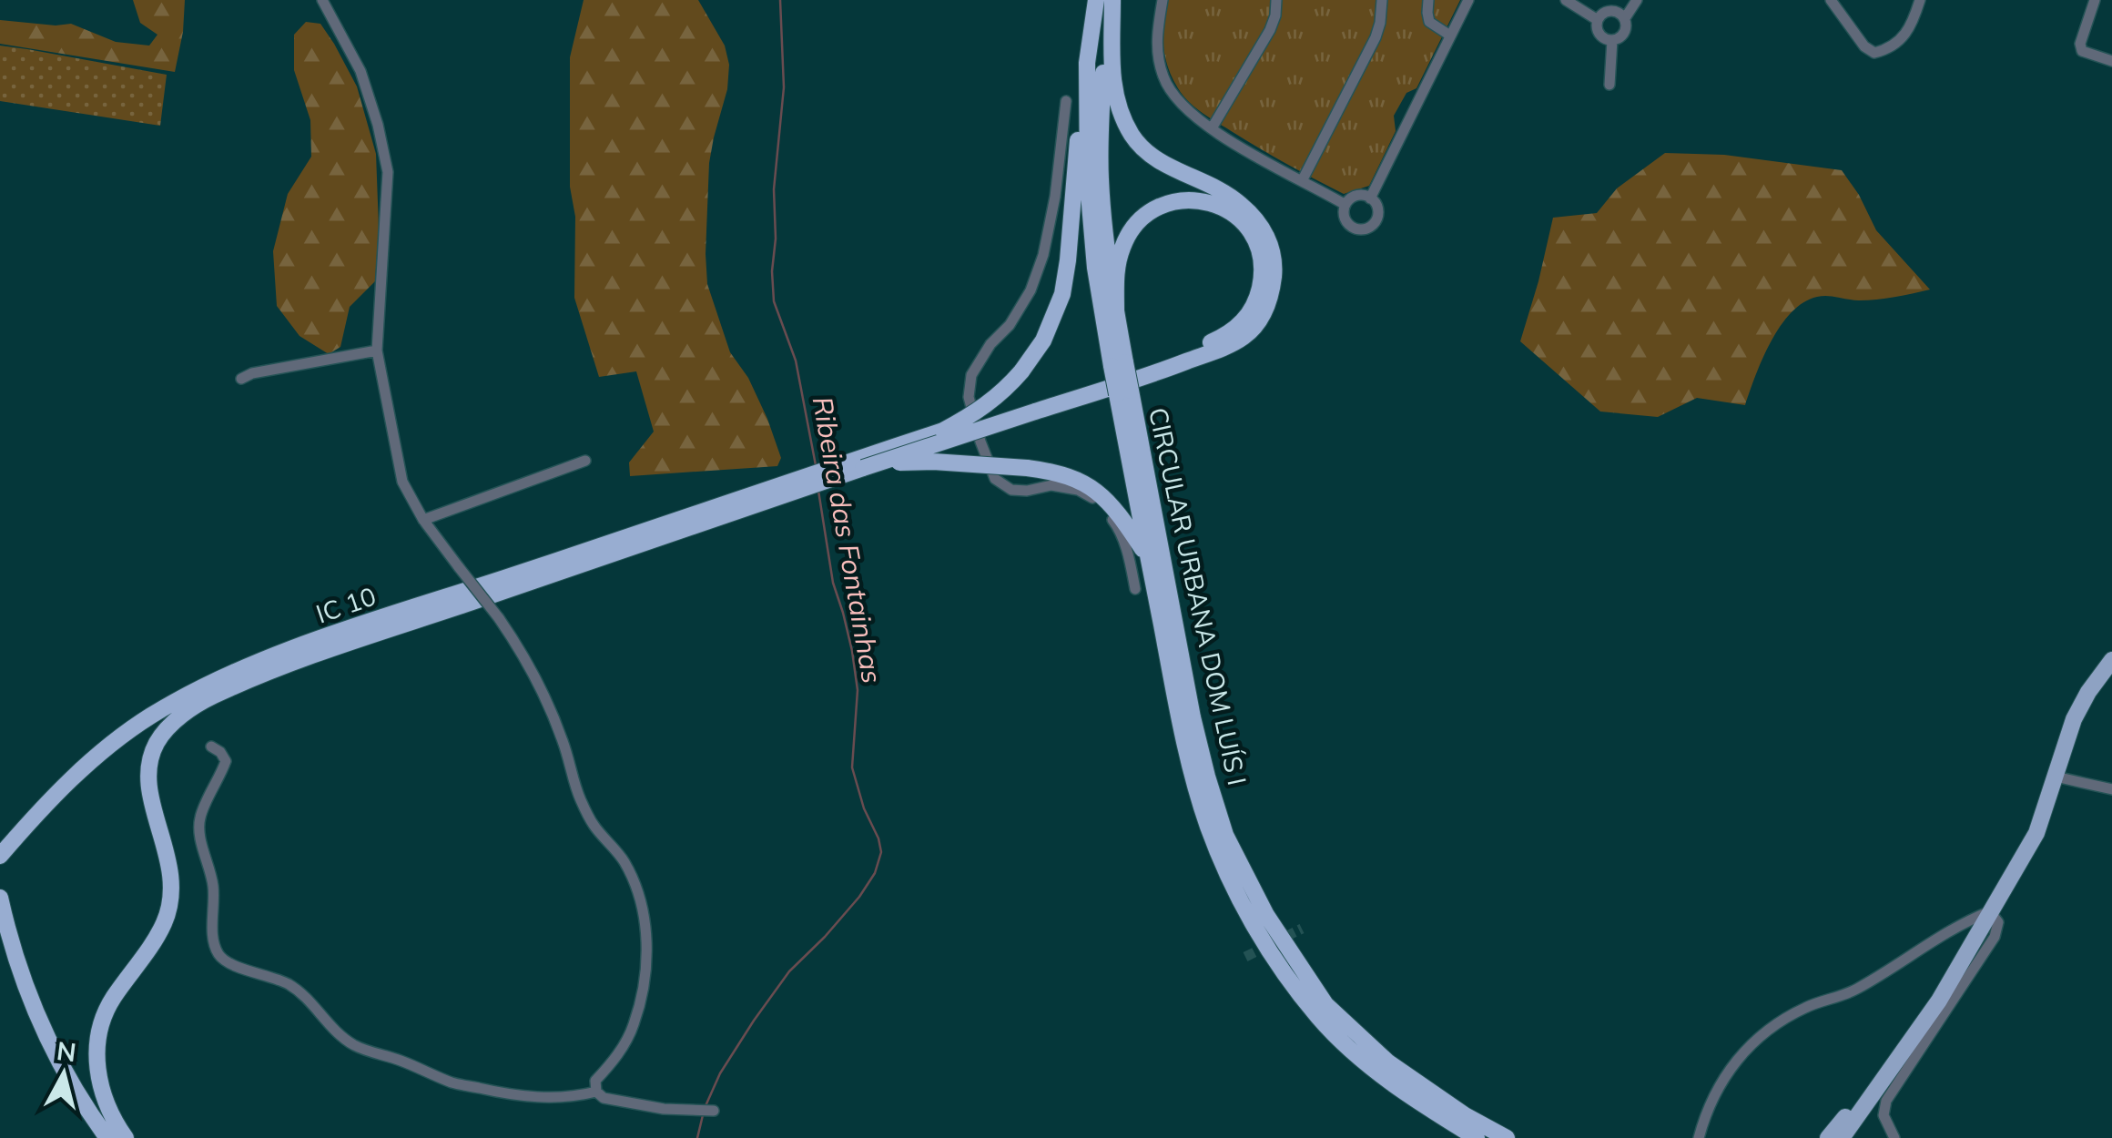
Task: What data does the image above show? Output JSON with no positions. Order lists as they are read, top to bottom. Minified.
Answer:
{"streets":{"highway":["CIRCULAR URBANA DOM LUÍS I","IC 10"]},"crossings":[["CIRCULAR URBANA DOM LUÍS I","IC 10"]],"water":["Ribeira das Fontainhas"],"north":"top"}
